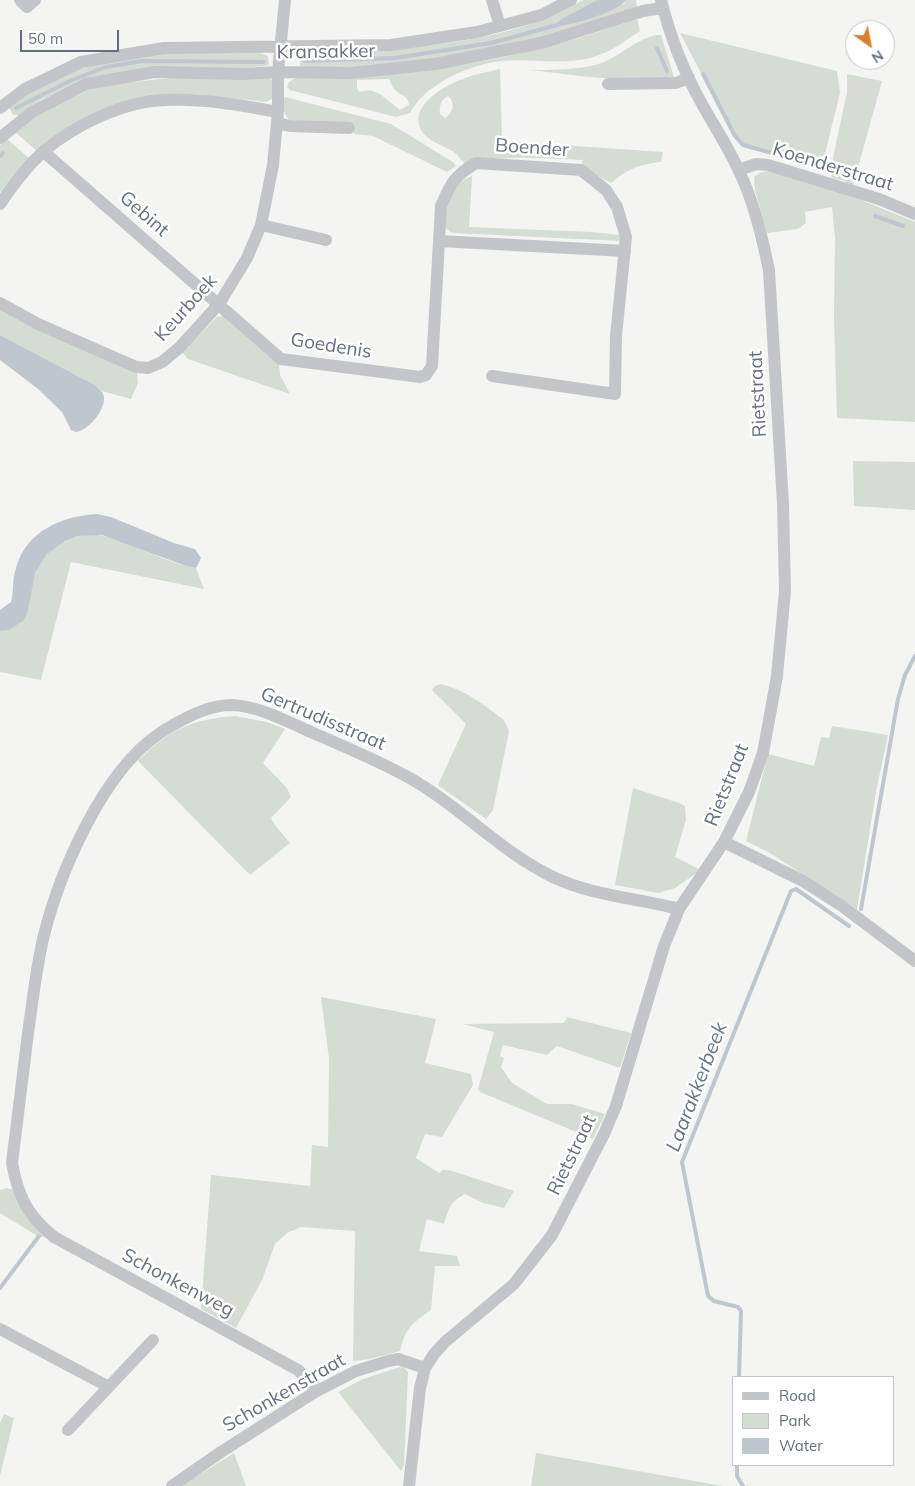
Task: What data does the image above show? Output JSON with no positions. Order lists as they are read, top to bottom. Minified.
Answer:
{"streets":{"street":["Kransakker","Boender","Koenderstraat","Gebint","Keurboek","Goedenis","Rietstraat","Gertrudisstraat","Schonkenweg","Schonkenstraat"]},"crossings":[["Kransakker","Keurboek"],["Kransakker","Rietstraat"],["Boender","Goedenis"],["Koenderstraat","Rietstraat"],["Gebint","Keurboek"],["Gebint","Goedenis"],["Keurboek","Goedenis"],["Rietstraat","Gertrudisstraat"],["Rietstraat","Schonkenstraat"],["Gertrudisstraat","Schonkenweg"],["Schonkenweg","Schonkenstraat"]],"water":["Laarakkerbeek"],"legend":["Road","Park","Water"],"scale_bar":"50 m","north":"bottom right"}
